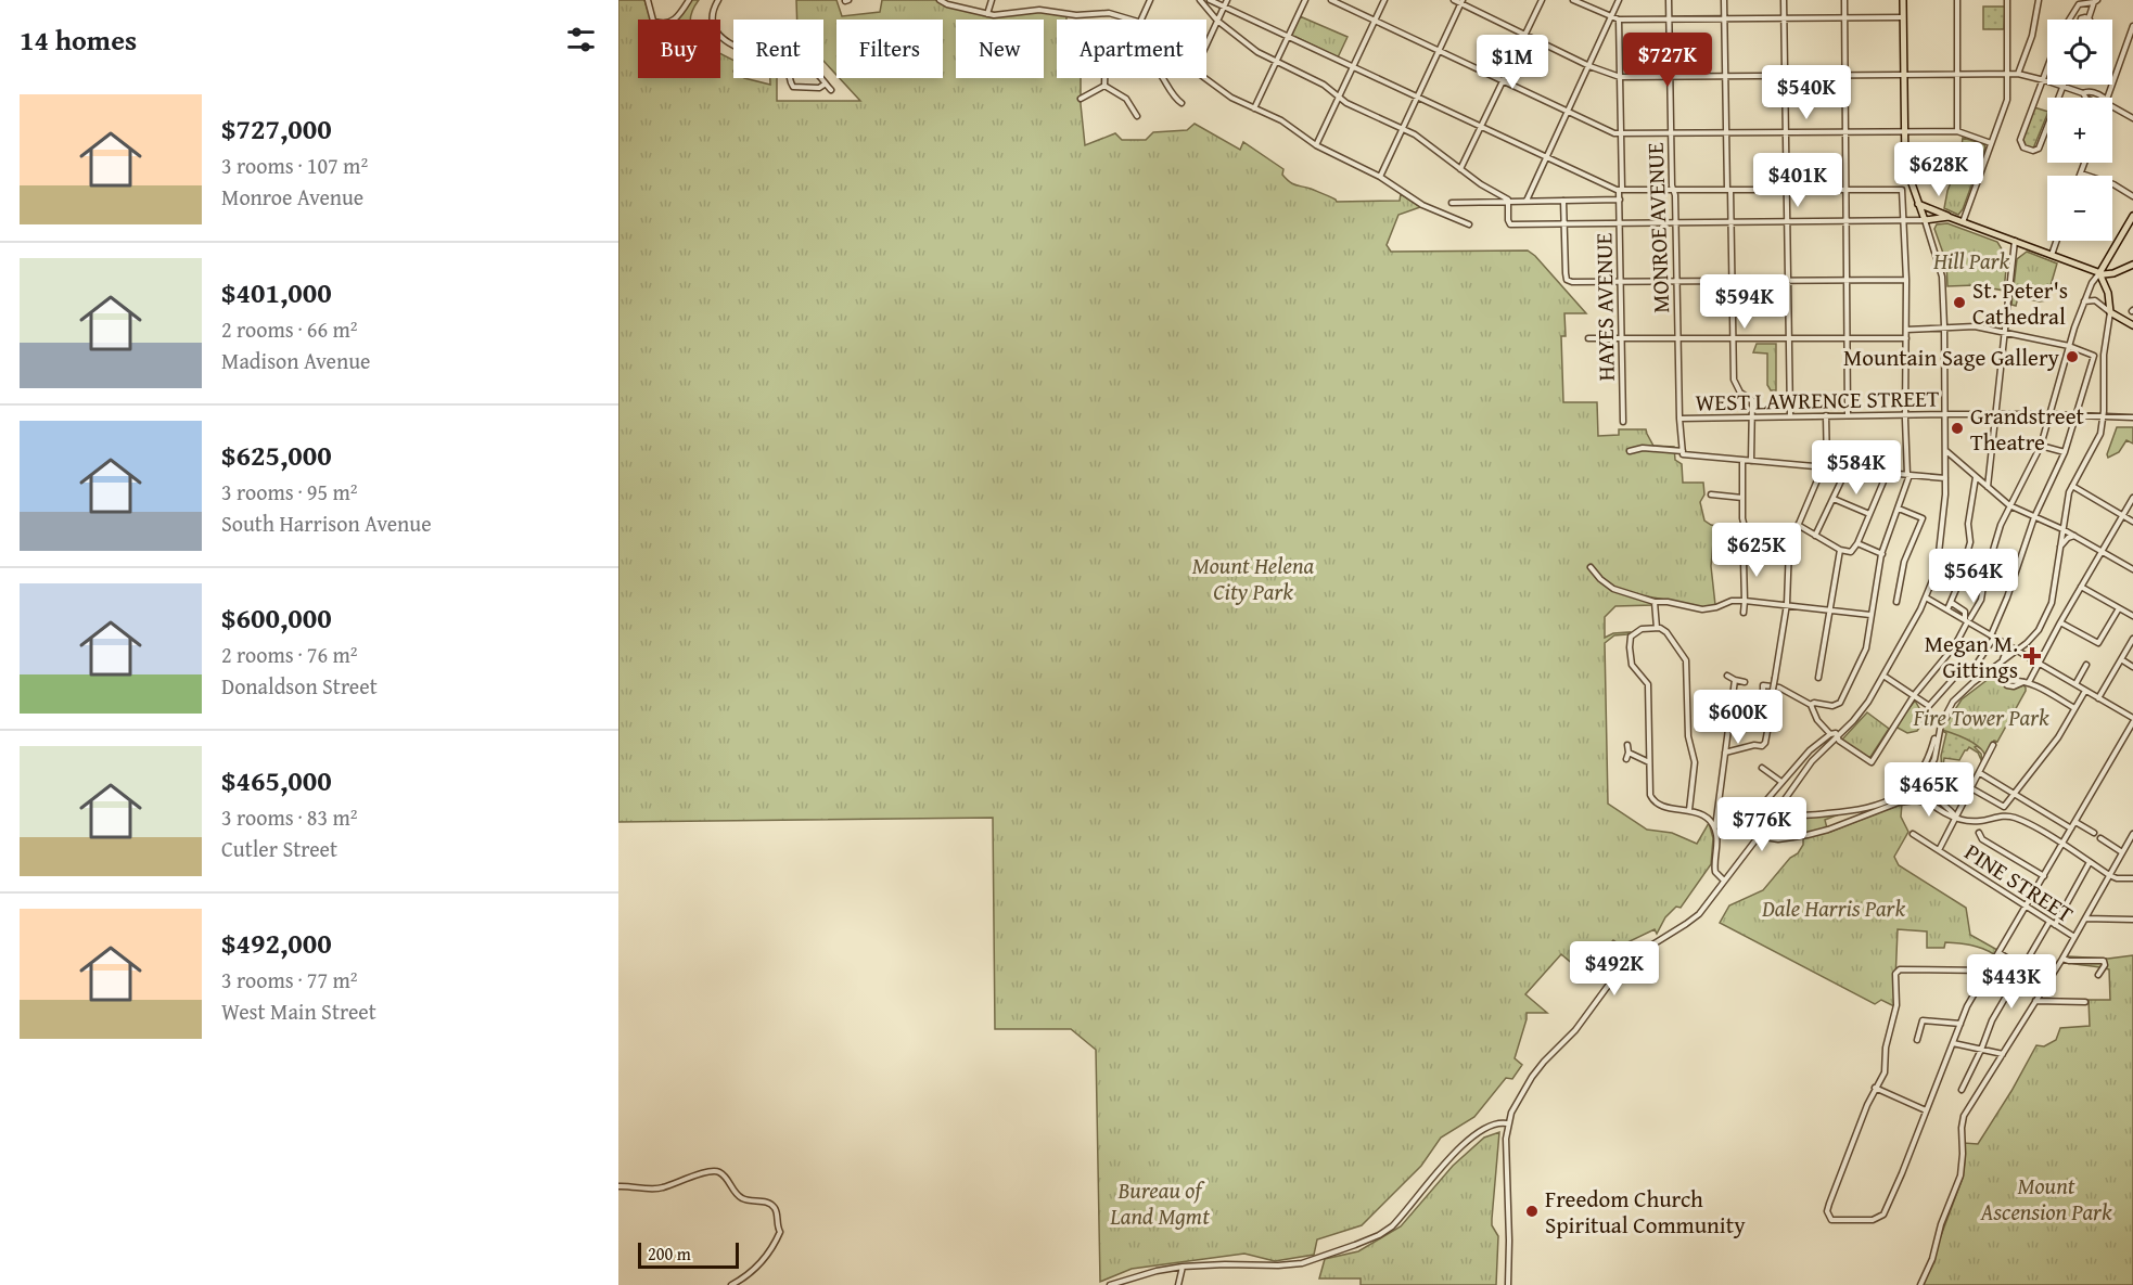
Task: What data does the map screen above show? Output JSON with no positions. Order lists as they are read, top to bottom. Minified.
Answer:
{"streets":{"street":["MONROE AVENUE","HAYES AVENUE","WEST LAWRENCE STREET","PINE STREET"]},"crossings":[["MONROE AVENUE","WEST LAWRENCE STREET"]],"parks":["Hill Park","Mount Helena City Park","Fire Tower Park","Dale Harris Park","Mount Ascension Park","Bureau of Land Mgmt"],"places":{"other":["St. Peter's Cathedral","Mountain Sage Gallery","Grandstreet Theatre","Freedom Church Spiritual Community"],"health":["Megan M. Gittings"]},"scale_bar":"200 m","page":{"heading":"14 homes","map_buttons":["+","−"],"chip":["Buy","Rent","Filters","New","Apartment"],"price":["$727K","$1M","$540K","$628K","$401K","$594K","$584K","$625K","$564K","$600K","$465K","$776K","$492K","$443K"],"list":[{"name":"$727,000","note":"3 rooms · 107 m² · Monroe Avenue"},{"name":"$401,000","note":"2 rooms · 66 m² · Madison Avenue"},{"name":"$625,000","note":"3 rooms · 95 m² · South Harrison Avenue"},{"name":"$600,000","note":"2 rooms · 76 m² · Donaldson Street"},{"name":"$465,000","note":"3 rooms · 83 m² · Cutler Street"},{"name":"$492,000","note":"3 rooms · 77 m² · West Main Street"}],"scale":"200 m"}}
